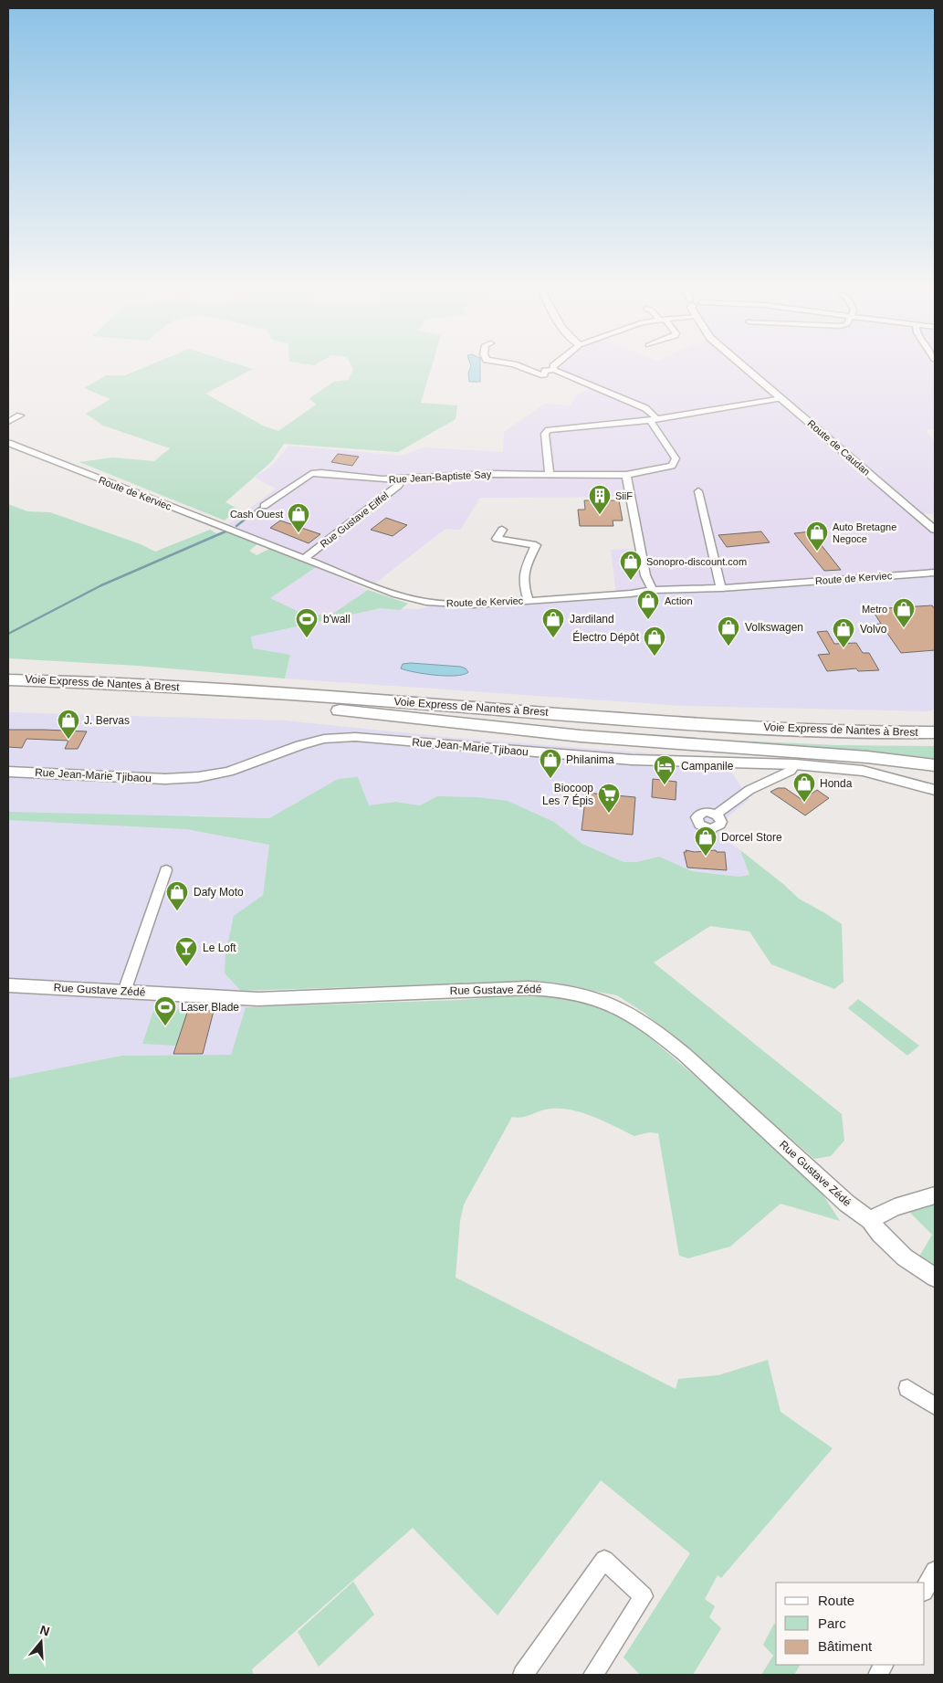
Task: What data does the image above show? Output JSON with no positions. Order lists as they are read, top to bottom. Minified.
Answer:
{"streets":{"highway":["Voie Express de Nantes à Brest"],"street":["Route de Caudan","Rue Jean-Baptiste Say","Route de Kerviec","Rue Gustave Eiffel","Rue Jean-Marie Tjibaou","Rue Gustave Zédé"]},"crossings":[["Rue Jean-Baptiste Say","Rue Gustave Eiffel"],["Route de Kerviec","Rue Gustave Eiffel"]],"places":{"building":["SiiF"],"shop":["Cash Ouest","Auto Bretagne Negoce","Sonopro-discount.com","Action","Metro","Jardiland","Volkswagen","Volvo","Électro Dépôt","J. Bervas","Philanima","Honda","Dorcel Store","Dafy Moto"],"sports":["b'wall","Laser Blade"],"hotel":["Campanile"],"supermarket":["Biocoop Les 7 Épis"],"bar":["Le Loft"]},"legend":["Route","Parc","Bâtiment"],"north":"top"}
